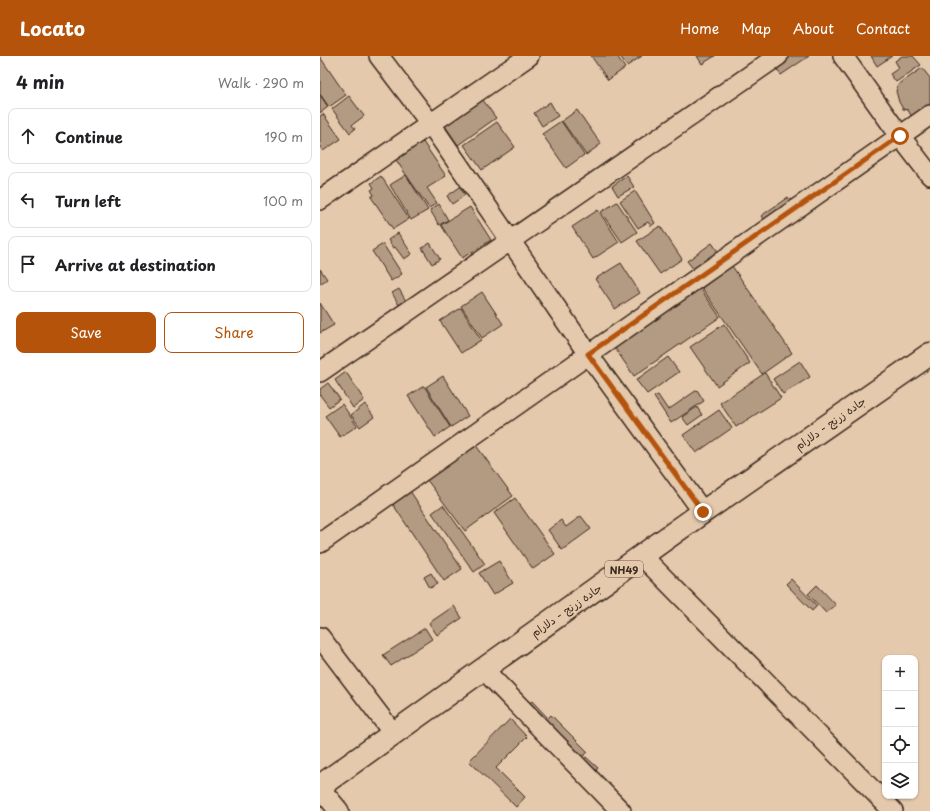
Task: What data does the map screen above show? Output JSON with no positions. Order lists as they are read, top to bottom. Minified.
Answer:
{"streets":{"highway":["جاده زرنج - دلارام","NH49"]},"page":{"header":"Locato","nav":["Home","Map","About","Contact"],"heading":["4 min","Walk · 290 m"],"list":[["Continue","190 m"],["Turn left","100 m"],"Arrive at destination"],"buttons":["Save","Share"],"map_buttons":["+","−"]}}
